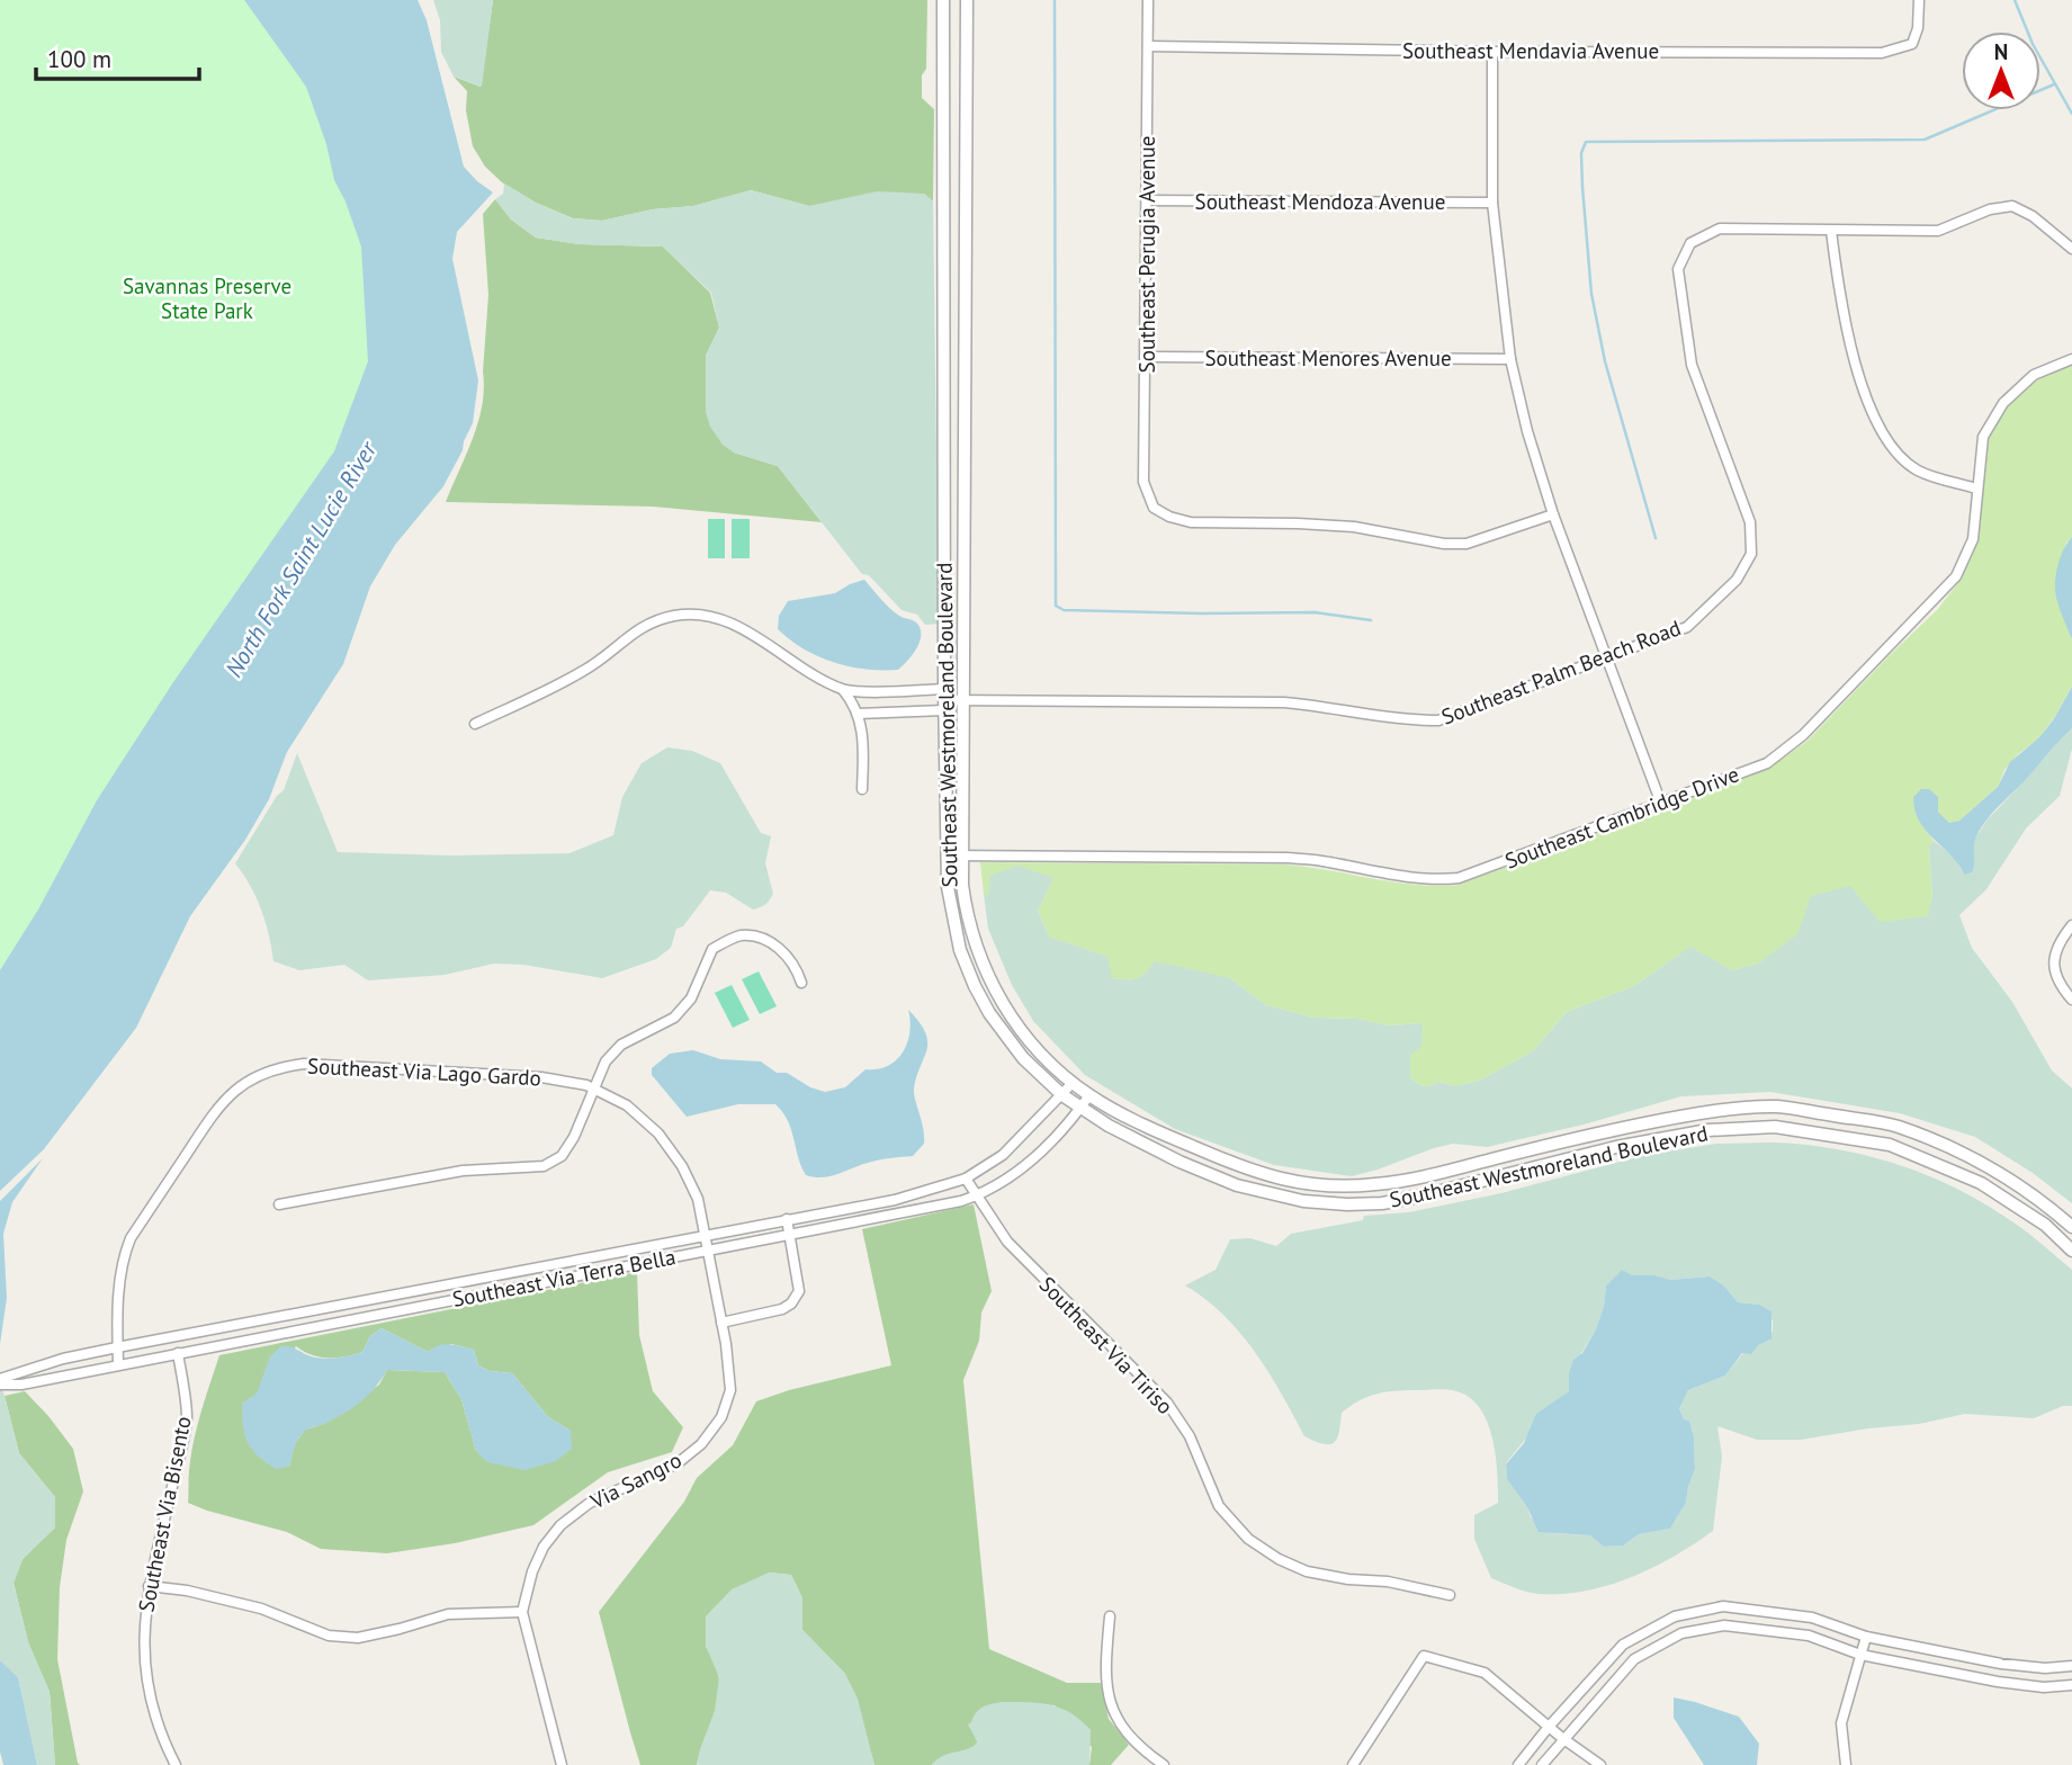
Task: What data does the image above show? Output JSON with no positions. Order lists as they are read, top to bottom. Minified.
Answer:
{"streets":{"street":["Southeast Mendavia Avenue","Southeast Mendoza Avenue","Southeast Perugia Avenue","Southeast Menores Avenue","Southeast Palm Beach Road","Southeast Westmoreland Boulevard","Southeast Cambridge Drive","Southeast Via Lago Gardo","Southeast Via Terra Bella","Southeast Via Tiriso","Via Sangro","Southeast Via Bisento"]},"crossings":[["Southeast Mendavia Avenue","Southeast Perugia Avenue"],["Southeast Mendoza Avenue","Southeast Perugia Avenue"],["Southeast Perugia Avenue","Southeast Menores Avenue"],["Southeast Palm Beach Road","Southeast Westmoreland Boulevard"],["Southeast Westmoreland Boulevard","Southeast Cambridge Drive"],["Southeast Westmoreland Boulevard","Southeast Via Terra Bella"],["Southeast Via Lago Gardo","Southeast Via Terra Bella"],["Southeast Via Lago Gardo","Via Sangro"],["Southeast Via Terra Bella","Southeast Via Tiriso"],["Southeast Via Terra Bella","Via Sangro"],["Southeast Via Terra Bella","Southeast Via Bisento"]],"water":["North Fork Saint Lucie River"],"parks":["Savannas Preserve State Park"],"scale_bar":"100 m","north":"top"}
